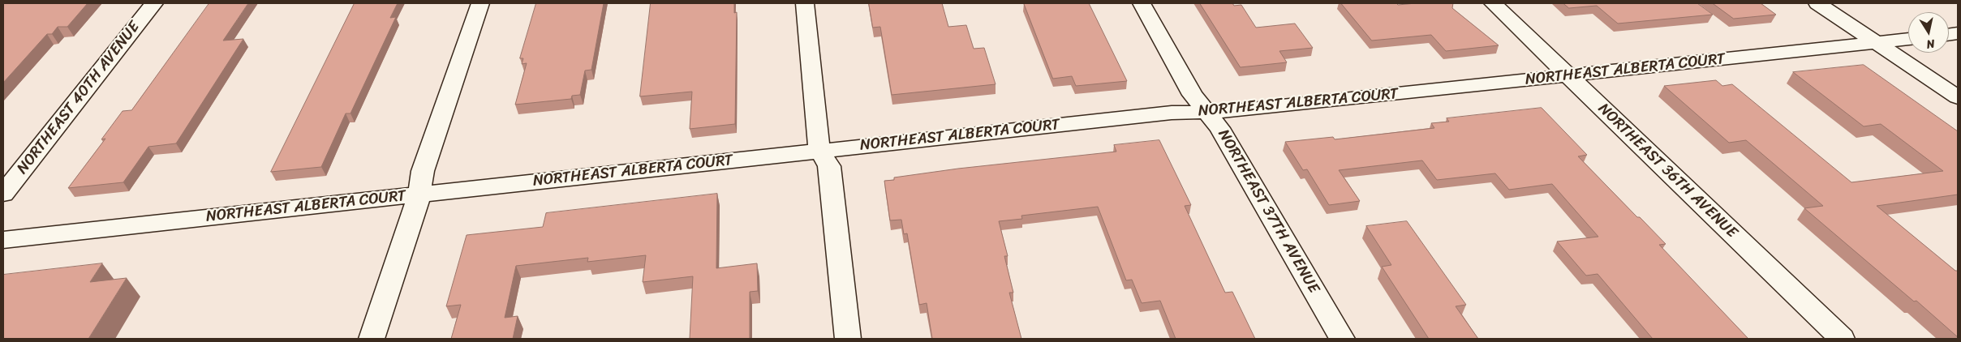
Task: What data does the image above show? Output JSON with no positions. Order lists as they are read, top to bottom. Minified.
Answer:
{"streets":{"street":["NORTHEAST ALBERTA COURT","NORTHEAST 40TH AVENUE","NORTHEAST 36TH AVENUE","NORTHEAST 37TH AVENUE"]},"crossings":[["NORTHEAST ALBERTA COURT","NORTHEAST 36TH AVENUE"],["NORTHEAST ALBERTA COURT","NORTHEAST 37TH AVENUE"]],"north":"bottom"}
